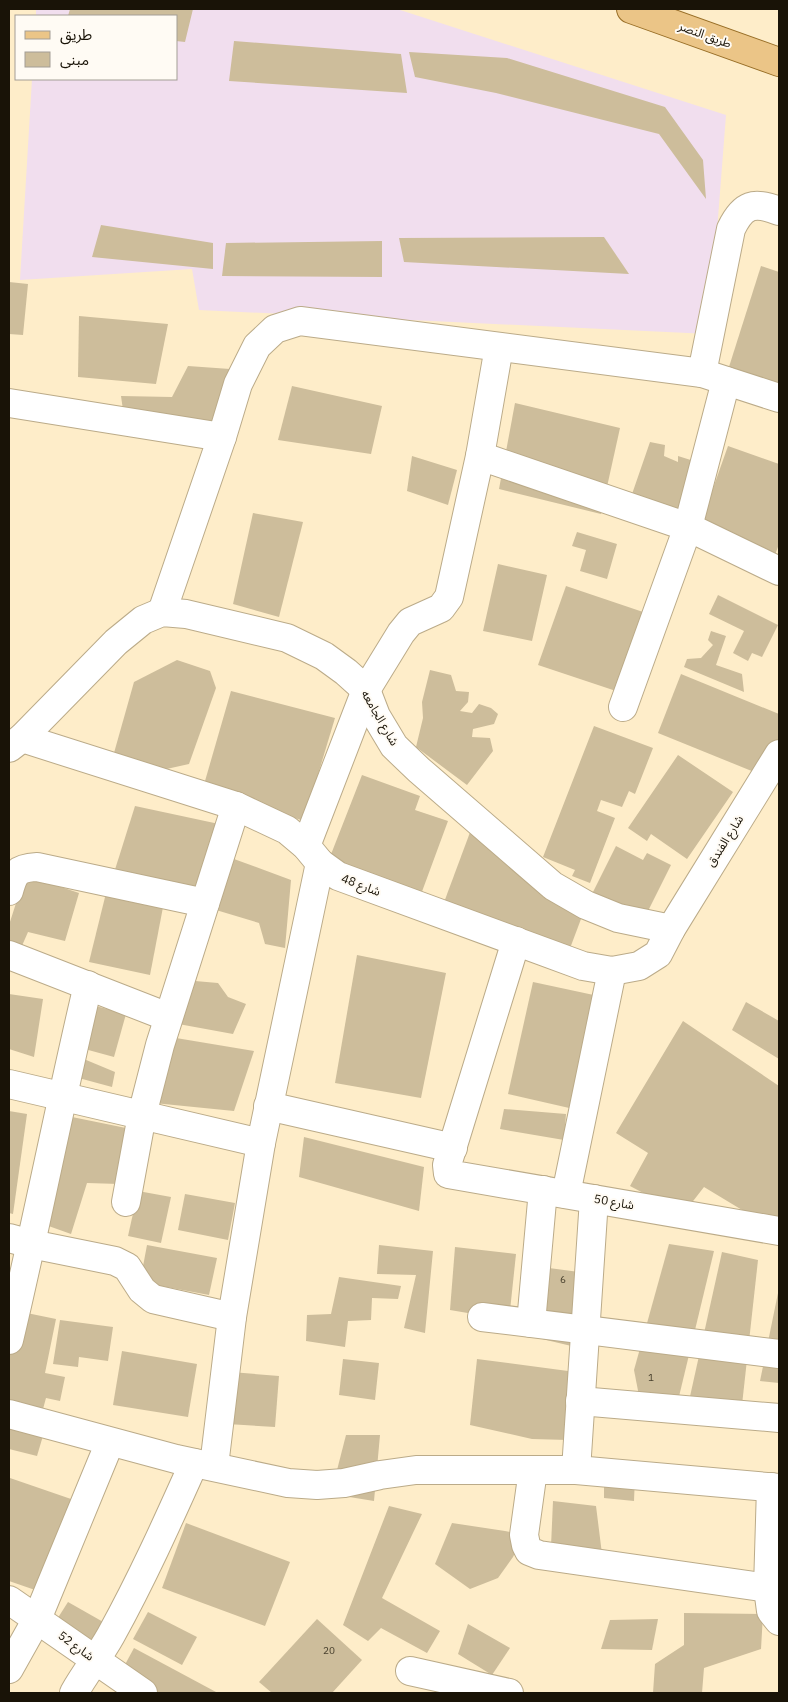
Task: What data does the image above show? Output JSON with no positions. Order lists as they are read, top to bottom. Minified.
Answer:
{"streets":{"main road":["طريق النصر"],"street":["شارع الجامعه","شارع الفندق","شارع 48","شارع 50","شارع 52"]},"crossings":[["شارع الجامعه","شارع الفندق"],["شارع الجامعه","شارع 48"],["شارع الفندق","شارع 48"]],"house_numbers":["6","1","20"],"legend":["طريق","مبنى"]}
